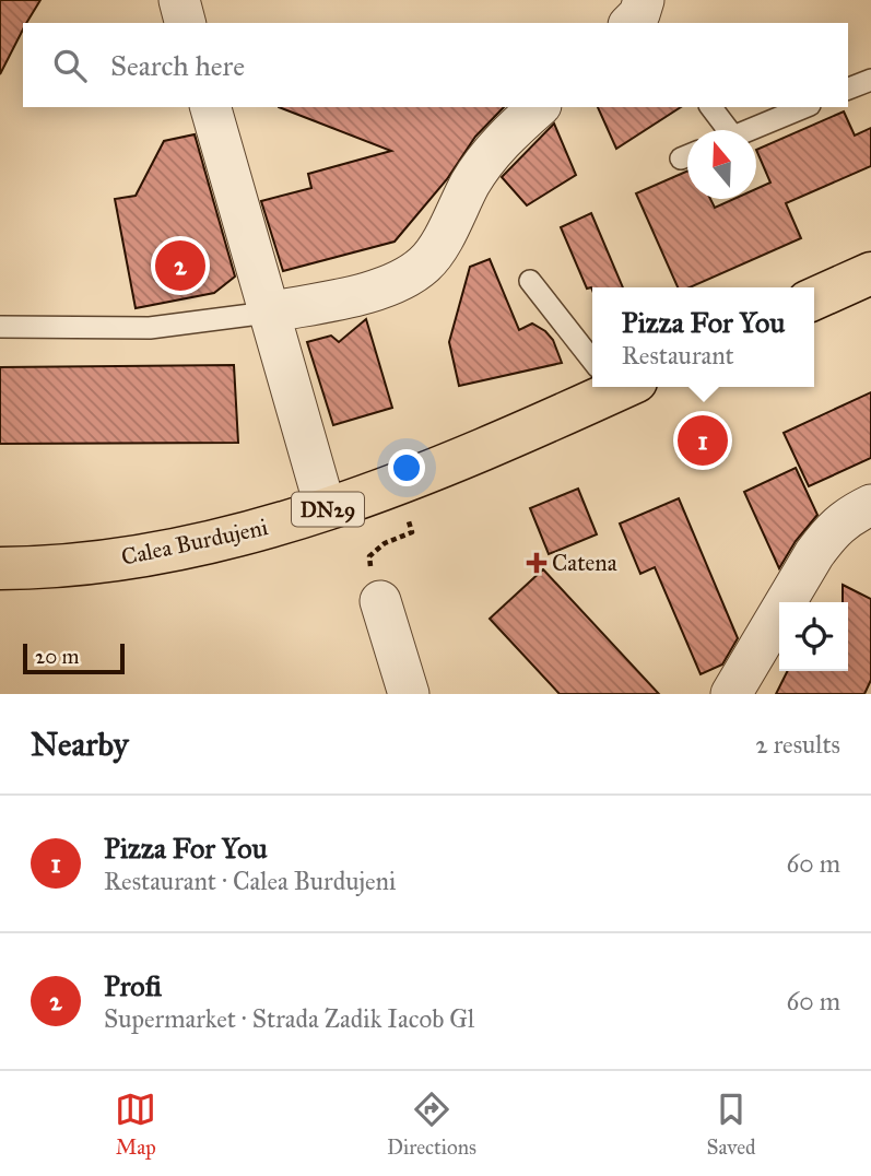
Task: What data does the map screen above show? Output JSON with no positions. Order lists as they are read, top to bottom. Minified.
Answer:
{"streets":{"main road":["DN29","Calea Burdujeni"]},"places":{"health":["Catena"]},"scale_bar":"20 m","north":"top","page":{"search":"Search here","pins":["2","1"],"popup":["Pizza For You","Restaurant"],"scale":"20 m","heading":["Nearby","2 results"],"list":[{"mark":"1","name":"Pizza For You","note":"Restaurant · Calea Burdujeni","value":"60 m"},{"mark":"2","name":"Profi","note":"Supermarket · Strada Zadik Iacob Gl","value":"60 m"}],"nav":["Map","Directions","Saved"]}}
